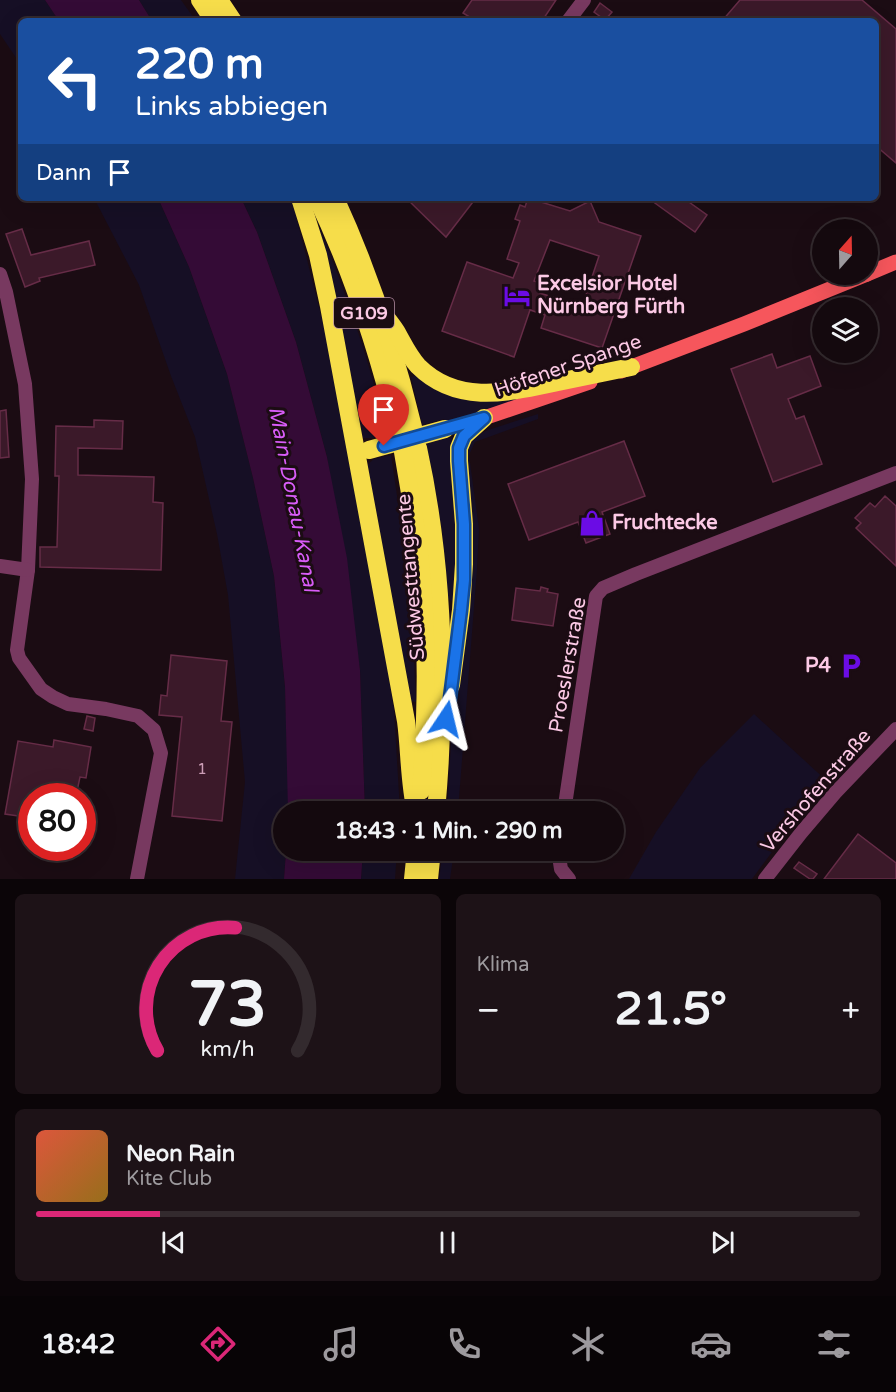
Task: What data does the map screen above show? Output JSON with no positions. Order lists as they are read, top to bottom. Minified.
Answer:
{"streets":{"highway":["G109","Südwesttangente"],"main road":["Höfener Spange"],"street":["Proeslerstraße","Vershofenstraße"]},"water":["Main-Donau-Kanal"],"places":{"hotel":["Excelsior Hotel Nürnberg Fürth"],"shop":["Fruchtecke"],"parking":["P4"]},"house_numbers":["1"],"north":"top","page":{"turn":["220 m","Links abbiegen"],"then":"Dann","limit":"80","trip":"18:43 · 1 Min. · 290 m","tile":"Klima","heat":["−","21.5°","+"],"song":["Neon Rain","Kite Club"],"tabs":"18:42","gauge":["73","km/h"]}}
